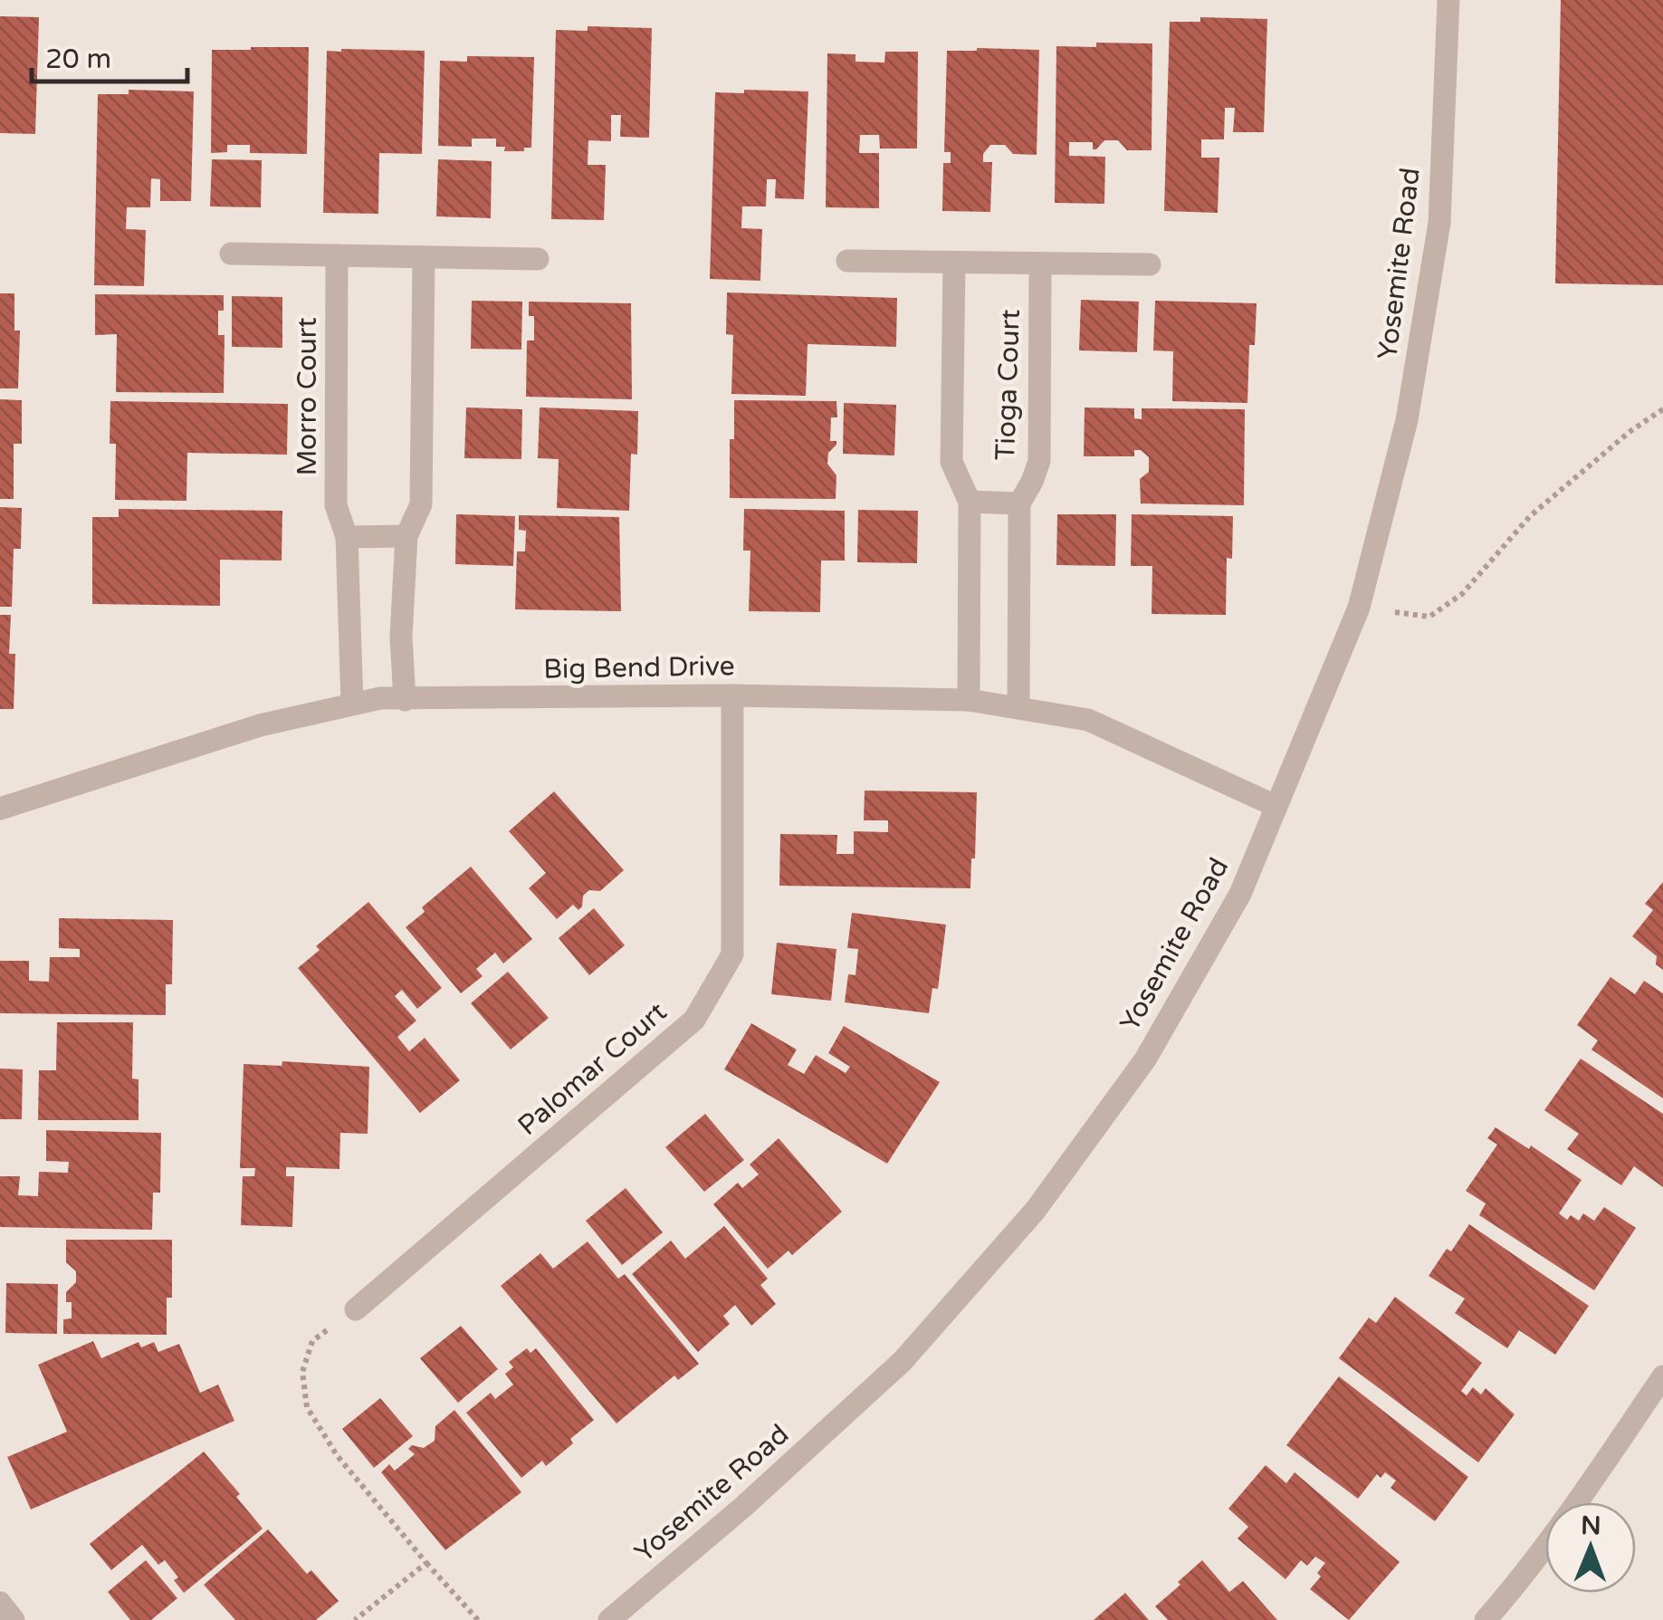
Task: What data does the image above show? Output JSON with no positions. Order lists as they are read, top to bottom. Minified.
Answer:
{"streets":{"street":["Yosemite Road","Tioga Court","Morro Court","Big Bend Drive","Palomar Court"]},"crossings":[["Yosemite Road","Big Bend Drive"],["Tioga Court","Big Bend Drive"],["Morro Court","Big Bend Drive"],["Big Bend Drive","Palomar Court"]],"scale_bar":"20 m","north":"top"}
